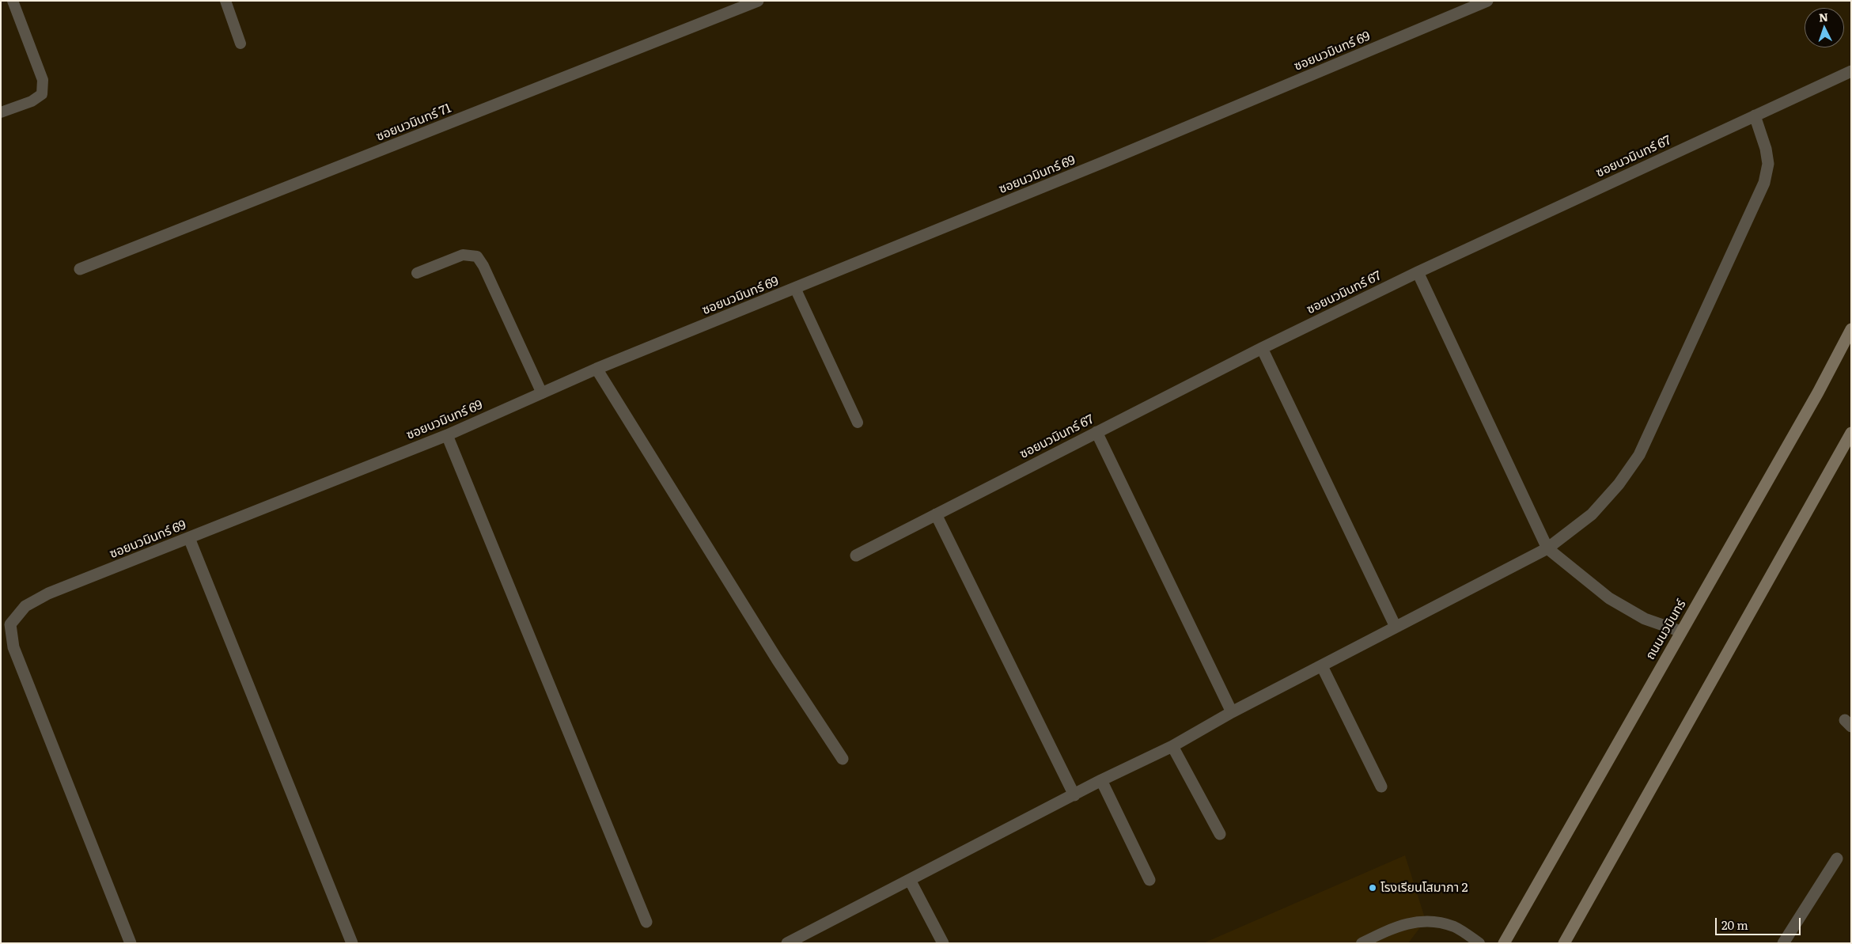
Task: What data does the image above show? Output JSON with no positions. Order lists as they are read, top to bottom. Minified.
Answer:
{"streets":{"main road":["ถนนนวมินทร์"],"street":["ซอยนวมินทร์ 69","ซอยนวมินทร์ 71","ซอยนวมินทร์ 67"]},"places":["โรงเรียนโสมาภา 2"],"scale_bar":"20 m","north":"top"}
